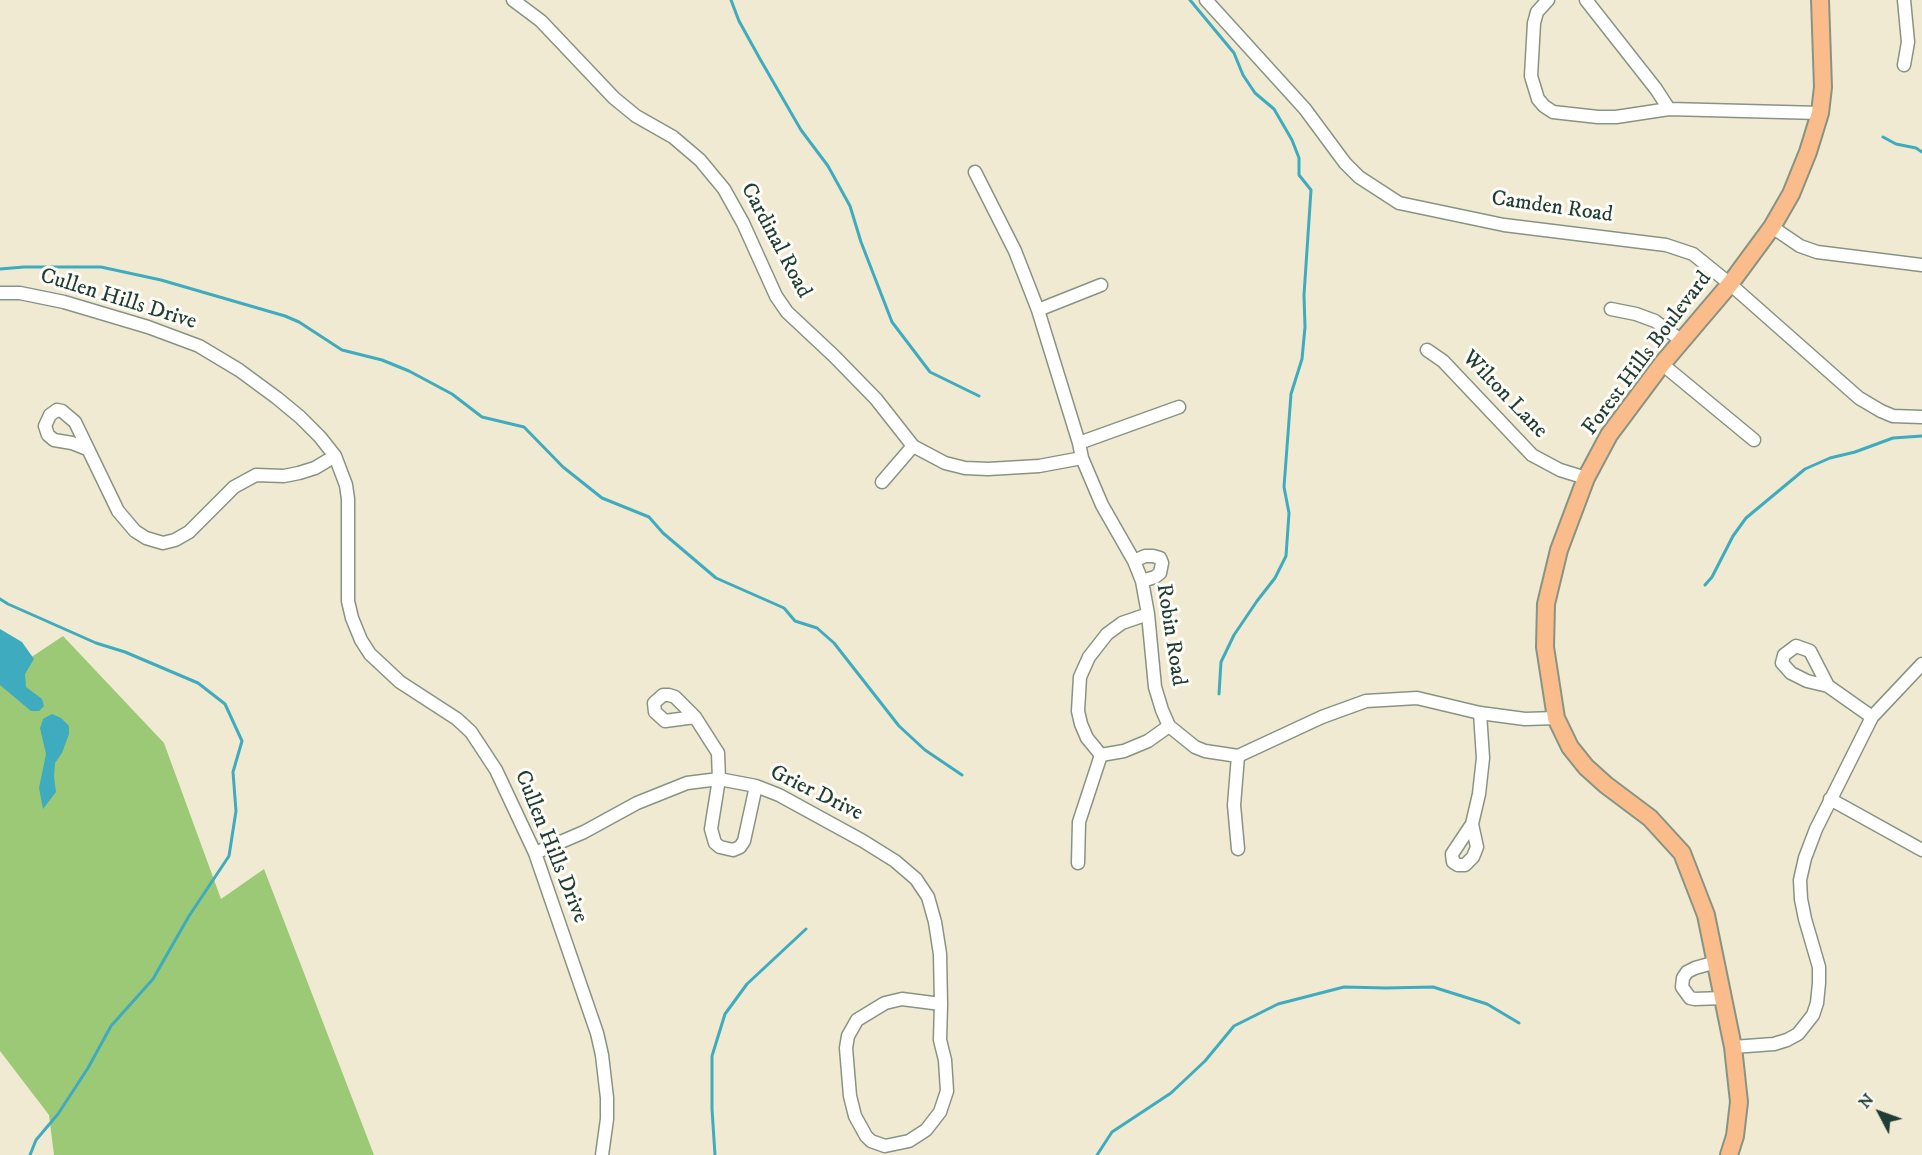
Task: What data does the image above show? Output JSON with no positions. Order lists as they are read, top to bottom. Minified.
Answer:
{"streets":{"main road":["Forest Hills Boulevard"],"street":["Camden Road","Cardinal Road","Cullen Hills Drive","Wilton Lane","Robin Road","Grier Drive"]},"crossings":[["Camden Road","Forest Hills Boulevard"],["Cardinal Road","Robin Road"],["Cullen Hills Drive","Grier Drive"],["Forest Hills Boulevard","Wilton Lane"]],"north":"top left"}
